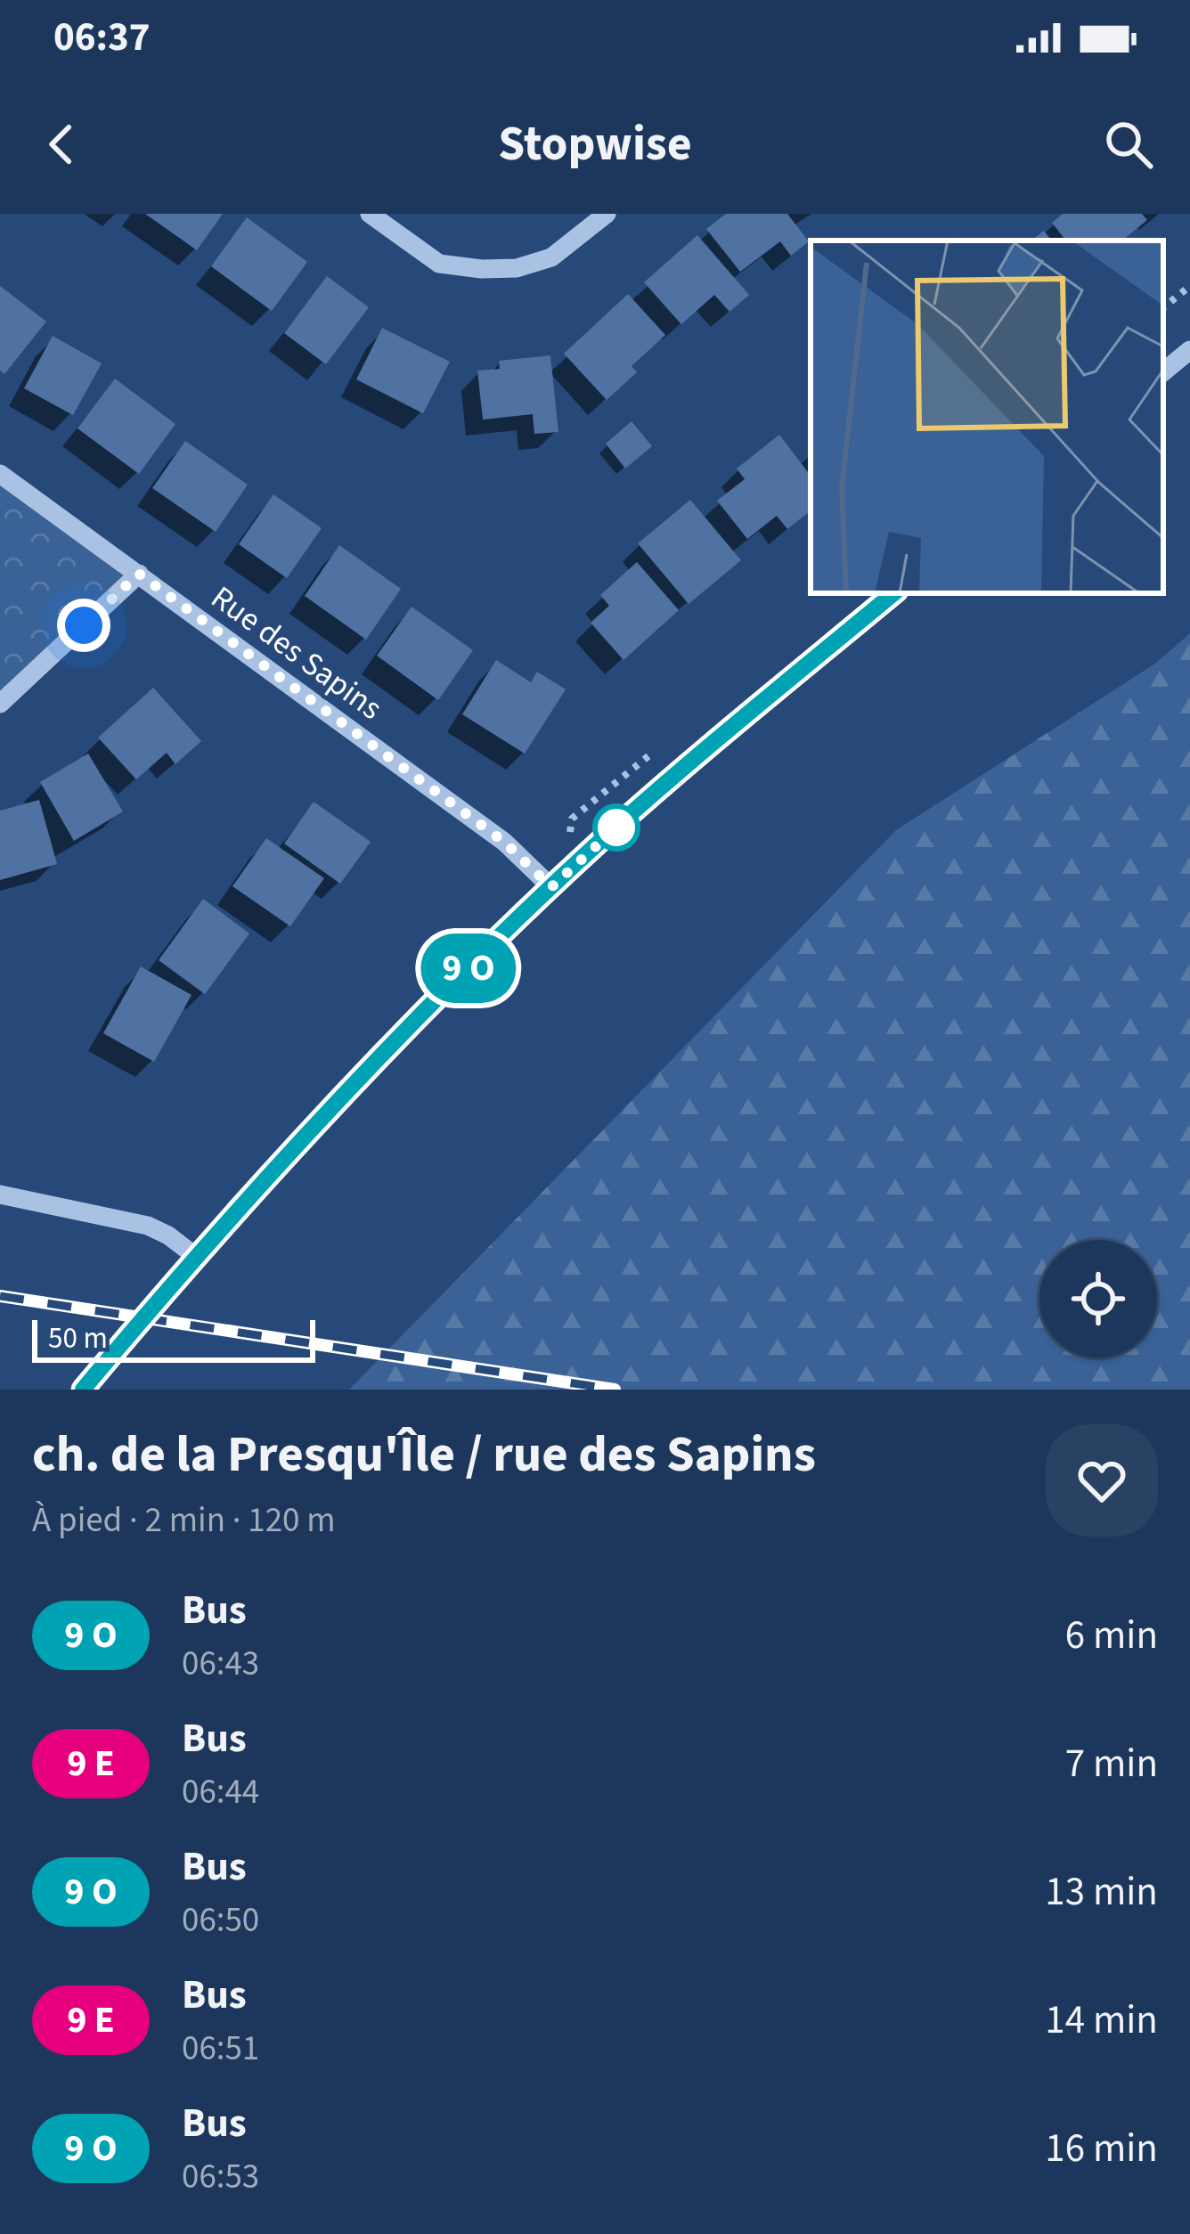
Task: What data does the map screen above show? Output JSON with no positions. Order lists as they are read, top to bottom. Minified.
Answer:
{"streets":{"street":["Rue des Sapins"]},"scale_bar":"50 m","page":{"status":"06:37","header":"Stopwise","on_map":"9 O","scale":"50 m","heading":["ch. de la Presqu'Île / rue des Sapins","À pied · 2 min · 120 m"],"list":[{"mark":"9 O","name":"Bus","note":"06:43","value":"6 min"},{"mark":"9 E","name":"Bus","note":"06:44","value":"7 min"},{"mark":"9 O","name":"Bus","note":"06:50","value":"13 min"},{"mark":"9 E","name":"Bus","note":"06:51","value":"14 min"},{"mark":"9 O","name":"Bus","note":"06:53","value":"16 min"}]}}
